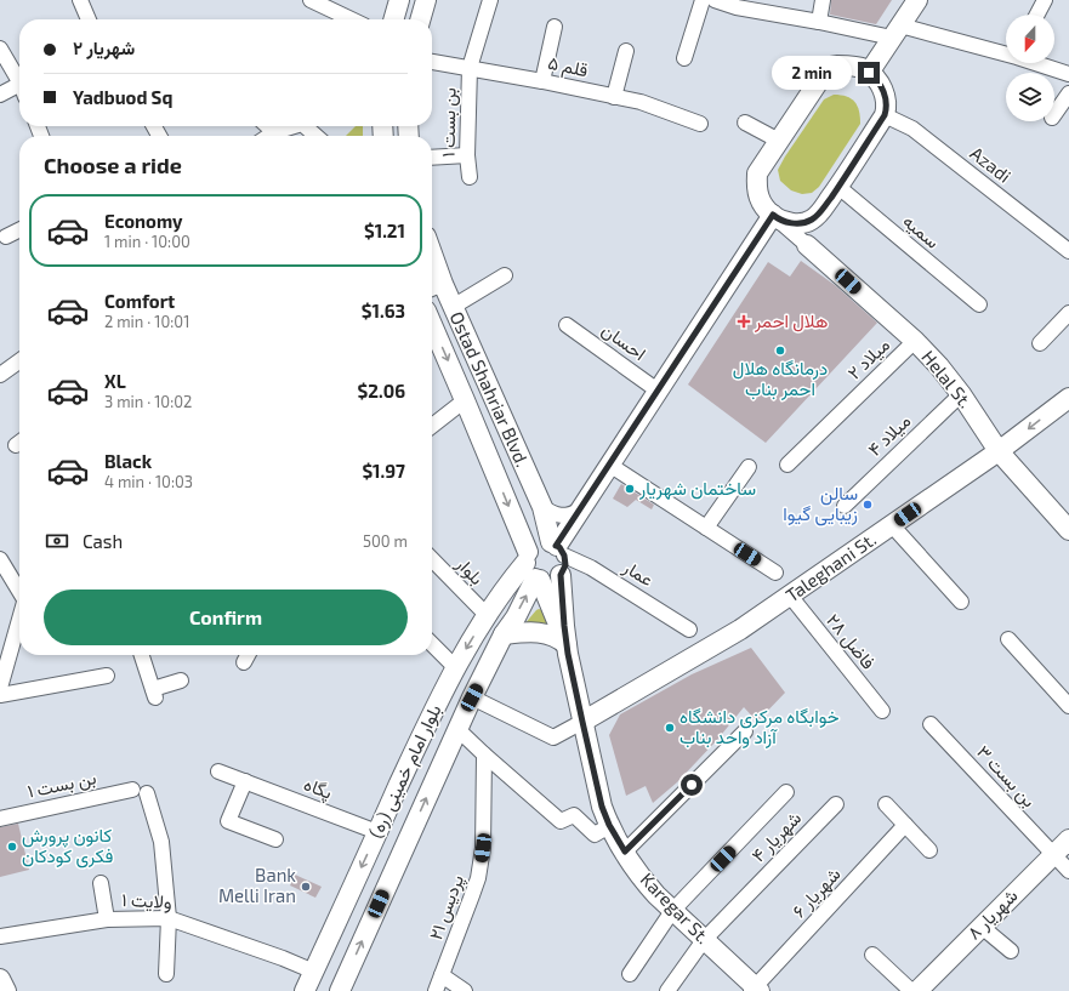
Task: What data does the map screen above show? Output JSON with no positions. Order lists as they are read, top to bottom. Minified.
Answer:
{"streets":{"main road":["Helal St.","Ostad Shahriar Blvd.","Taleghani St.","بلوار امام خمینی (ره)","Karegar St.","شهریار ۸"],"street":["قلم ۵","بن بست ۱","Azadi","سمیه","احسان","میلاد ۲","میلاد ۴","بلوار","عمار","فاضل ۲۸","بن بست ۳","پگاه","شهریار ۴","شهریار ۶","ولایت ۱","پردیس ۲۱"]},"crossings":[["قلم ۵","بن بست ۱"],["میلاد ۲","Helal St."],["Helal St.","میلاد ۴"],["Helal St.","Taleghani St."],["Ostad Shahriar Blvd.","عمار"],["Ostad Shahriar Blvd.","بلوار امام خمینی (ره)"],["Taleghani St.","فاضل ۲۸"],["Taleghani St.","Karegar St."],["بلوار","بلوار امام خمینی (ره)"],["عمار","بلوار امام خمینی (ره)"],["بلوار امام خمینی (ره)","پگاه"],["بلوار امام خمینی (ره)","ولایت ۱"],["بن بست ۳","شهریار ۸"],["شهریار ۴","Karegar St."],["شهریار ۶","Karegar St."]],"places":{"health":["هلال احمر"],"other":["درمانگاه هلال احمر بناب","ساختمان شهریار","سالن زیبایی گیوا","خوابگاه مرکزی دانشگاه آزاد واحد بناب","کانون پرورش فکری کودکان","Bank Melli Iran"]},"north":"bottom","page":{"banner":["شهریار ۲","Yadbuod Sq"],"bubble":"2 min","heading":"Choose a ride","list":[{"name":"Economy","note":"1 min · 10:00","value":"$1.21"},{"name":"Comfort","note":"2 min · 10:01","value":"$1.63"},{"name":"XL","note":"3 min · 10:02","value":"$2.06"},{"name":"Black","note":"4 min · 10:03","value":"$1.97"}],"pay":["Cash","500 m"],"buttons":"Confirm"}}
